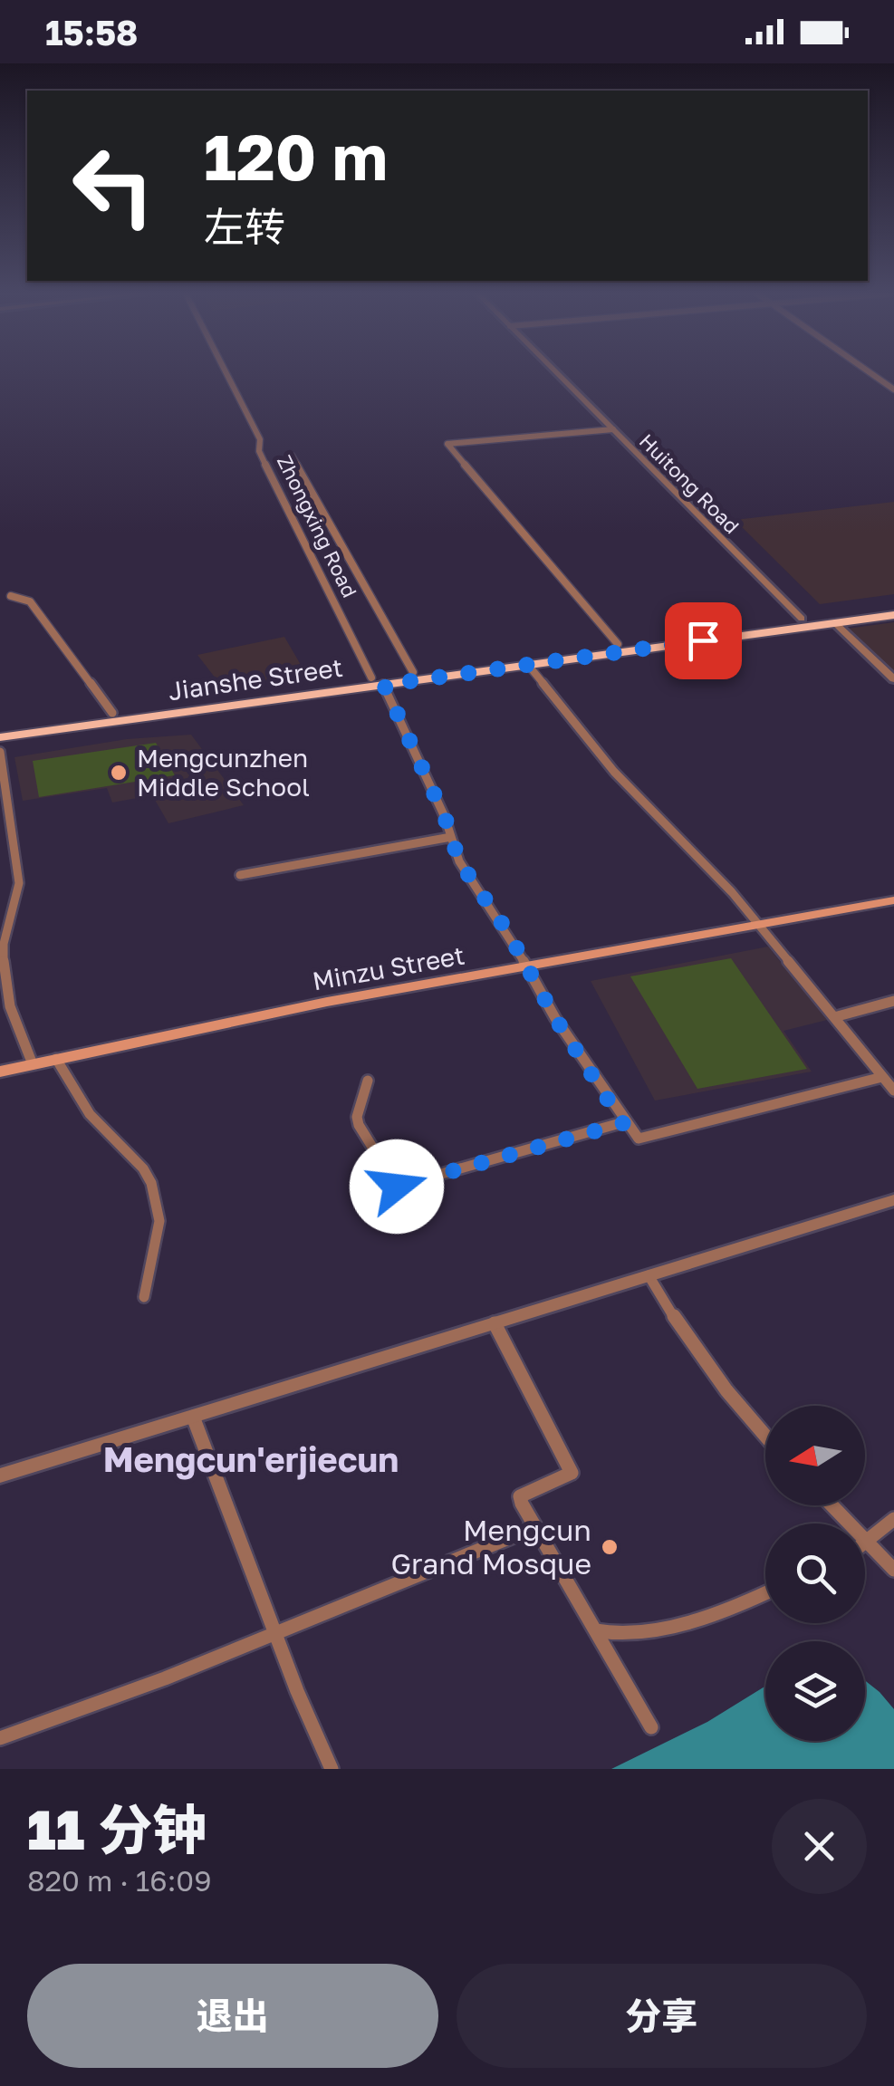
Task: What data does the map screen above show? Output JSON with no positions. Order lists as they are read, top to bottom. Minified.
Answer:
{"streets":{"main road":["Jianshe Street","Minzu Street"],"street":["Huitong Road","Zhongxing Road"]},"crossings":[["Huitong Road","Jianshe Street"],["Zhongxing Road","Jianshe Street"],["Zhongxing Road","Minzu Street"]],"districts":["Mengcun'erjiecun"],"places":["Mengcunzhen Middle School","Mengcun Grand Mosque"],"north":"left","page":{"status":"15:58","turn":["120 m","左转"],"heading":["11 分钟","820 m · 16:09"],"buttons":["退出","分享"]}}
